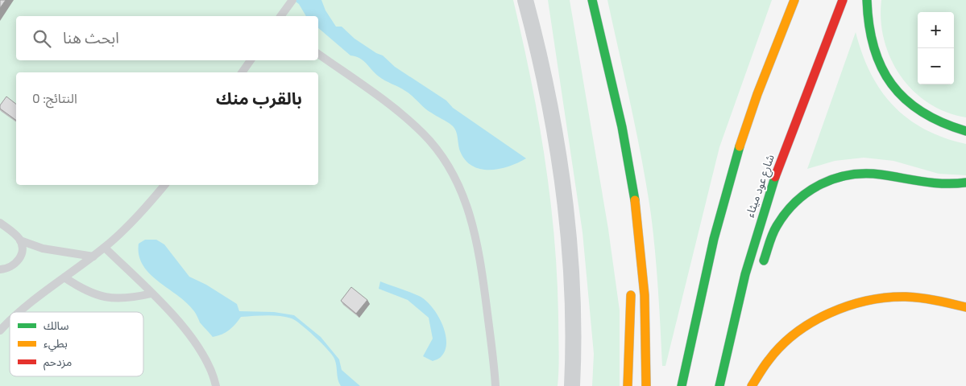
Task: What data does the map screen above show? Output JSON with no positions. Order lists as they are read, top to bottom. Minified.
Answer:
{"streets":{"highway":["شارع عود ميثاء"]},"legend":["سالك","بطيء","مزدحم"],"page":{"map_buttons":["+","−"],"search":"ابحث هنا","heading":["بالقرب منك","النتائج: 0"]}}
